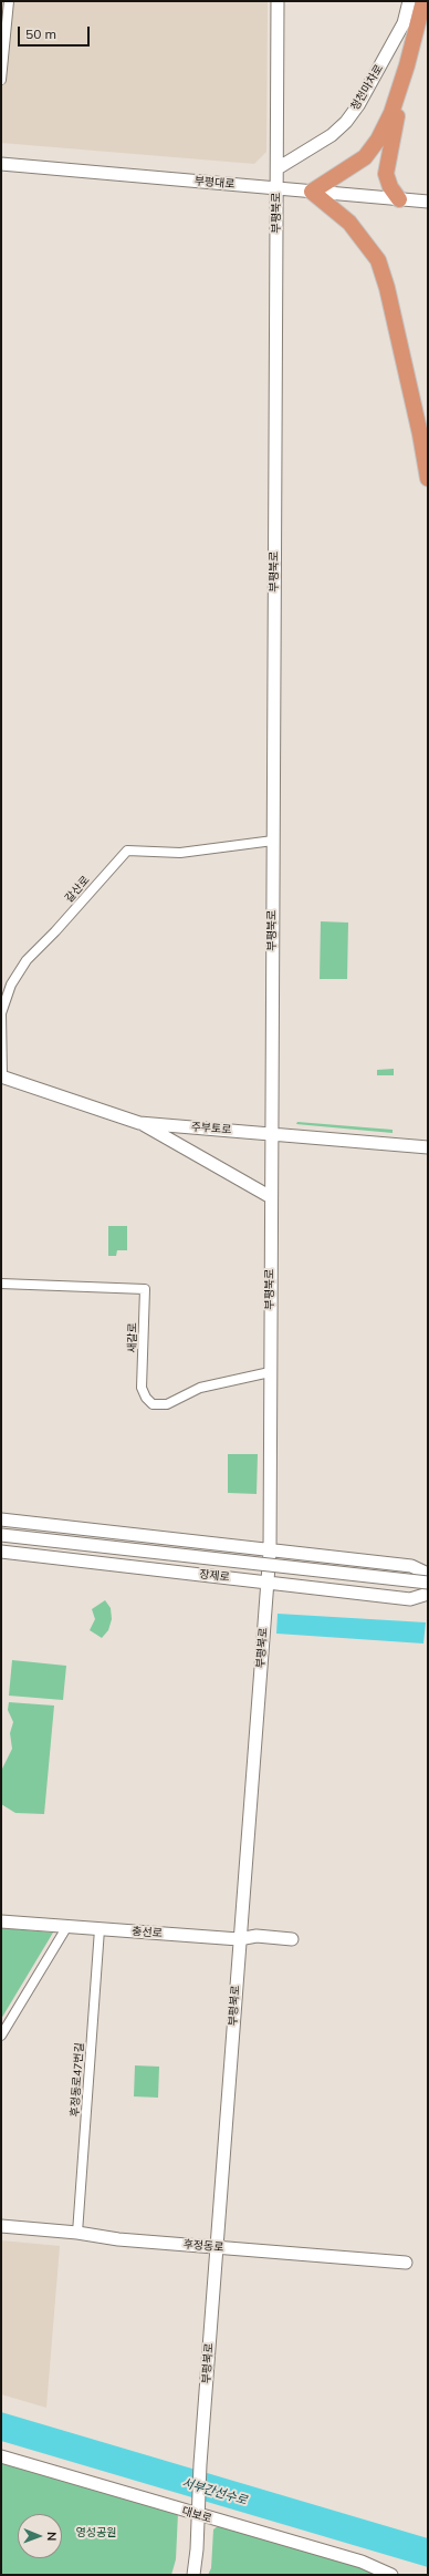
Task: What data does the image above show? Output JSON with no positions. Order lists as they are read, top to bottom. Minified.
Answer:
{"streets":{"street":["청천마차로","부평대로","부평북로","갈산로","주부토로","새갈로","장제로","충선로","후정동로47번길","후정동로","대보로"]},"crossings":[["청천마차로","부평북로"],["부평대로","부평북로"],["부평북로","갈산로"],["부평북로","주부토로"],["부평북로","새갈로"],["부평북로","장제로"],["부평북로","충선로"],["부평북로","후정동로"],["부평북로","대보로"],["갈산로","주부토로"],["충선로","후정동로47번길"],["후정동로47번길","후정동로"]],"water":["서부간선수로"],"parks":["영성공원"],"scale_bar":"50 m","north":"right"}
